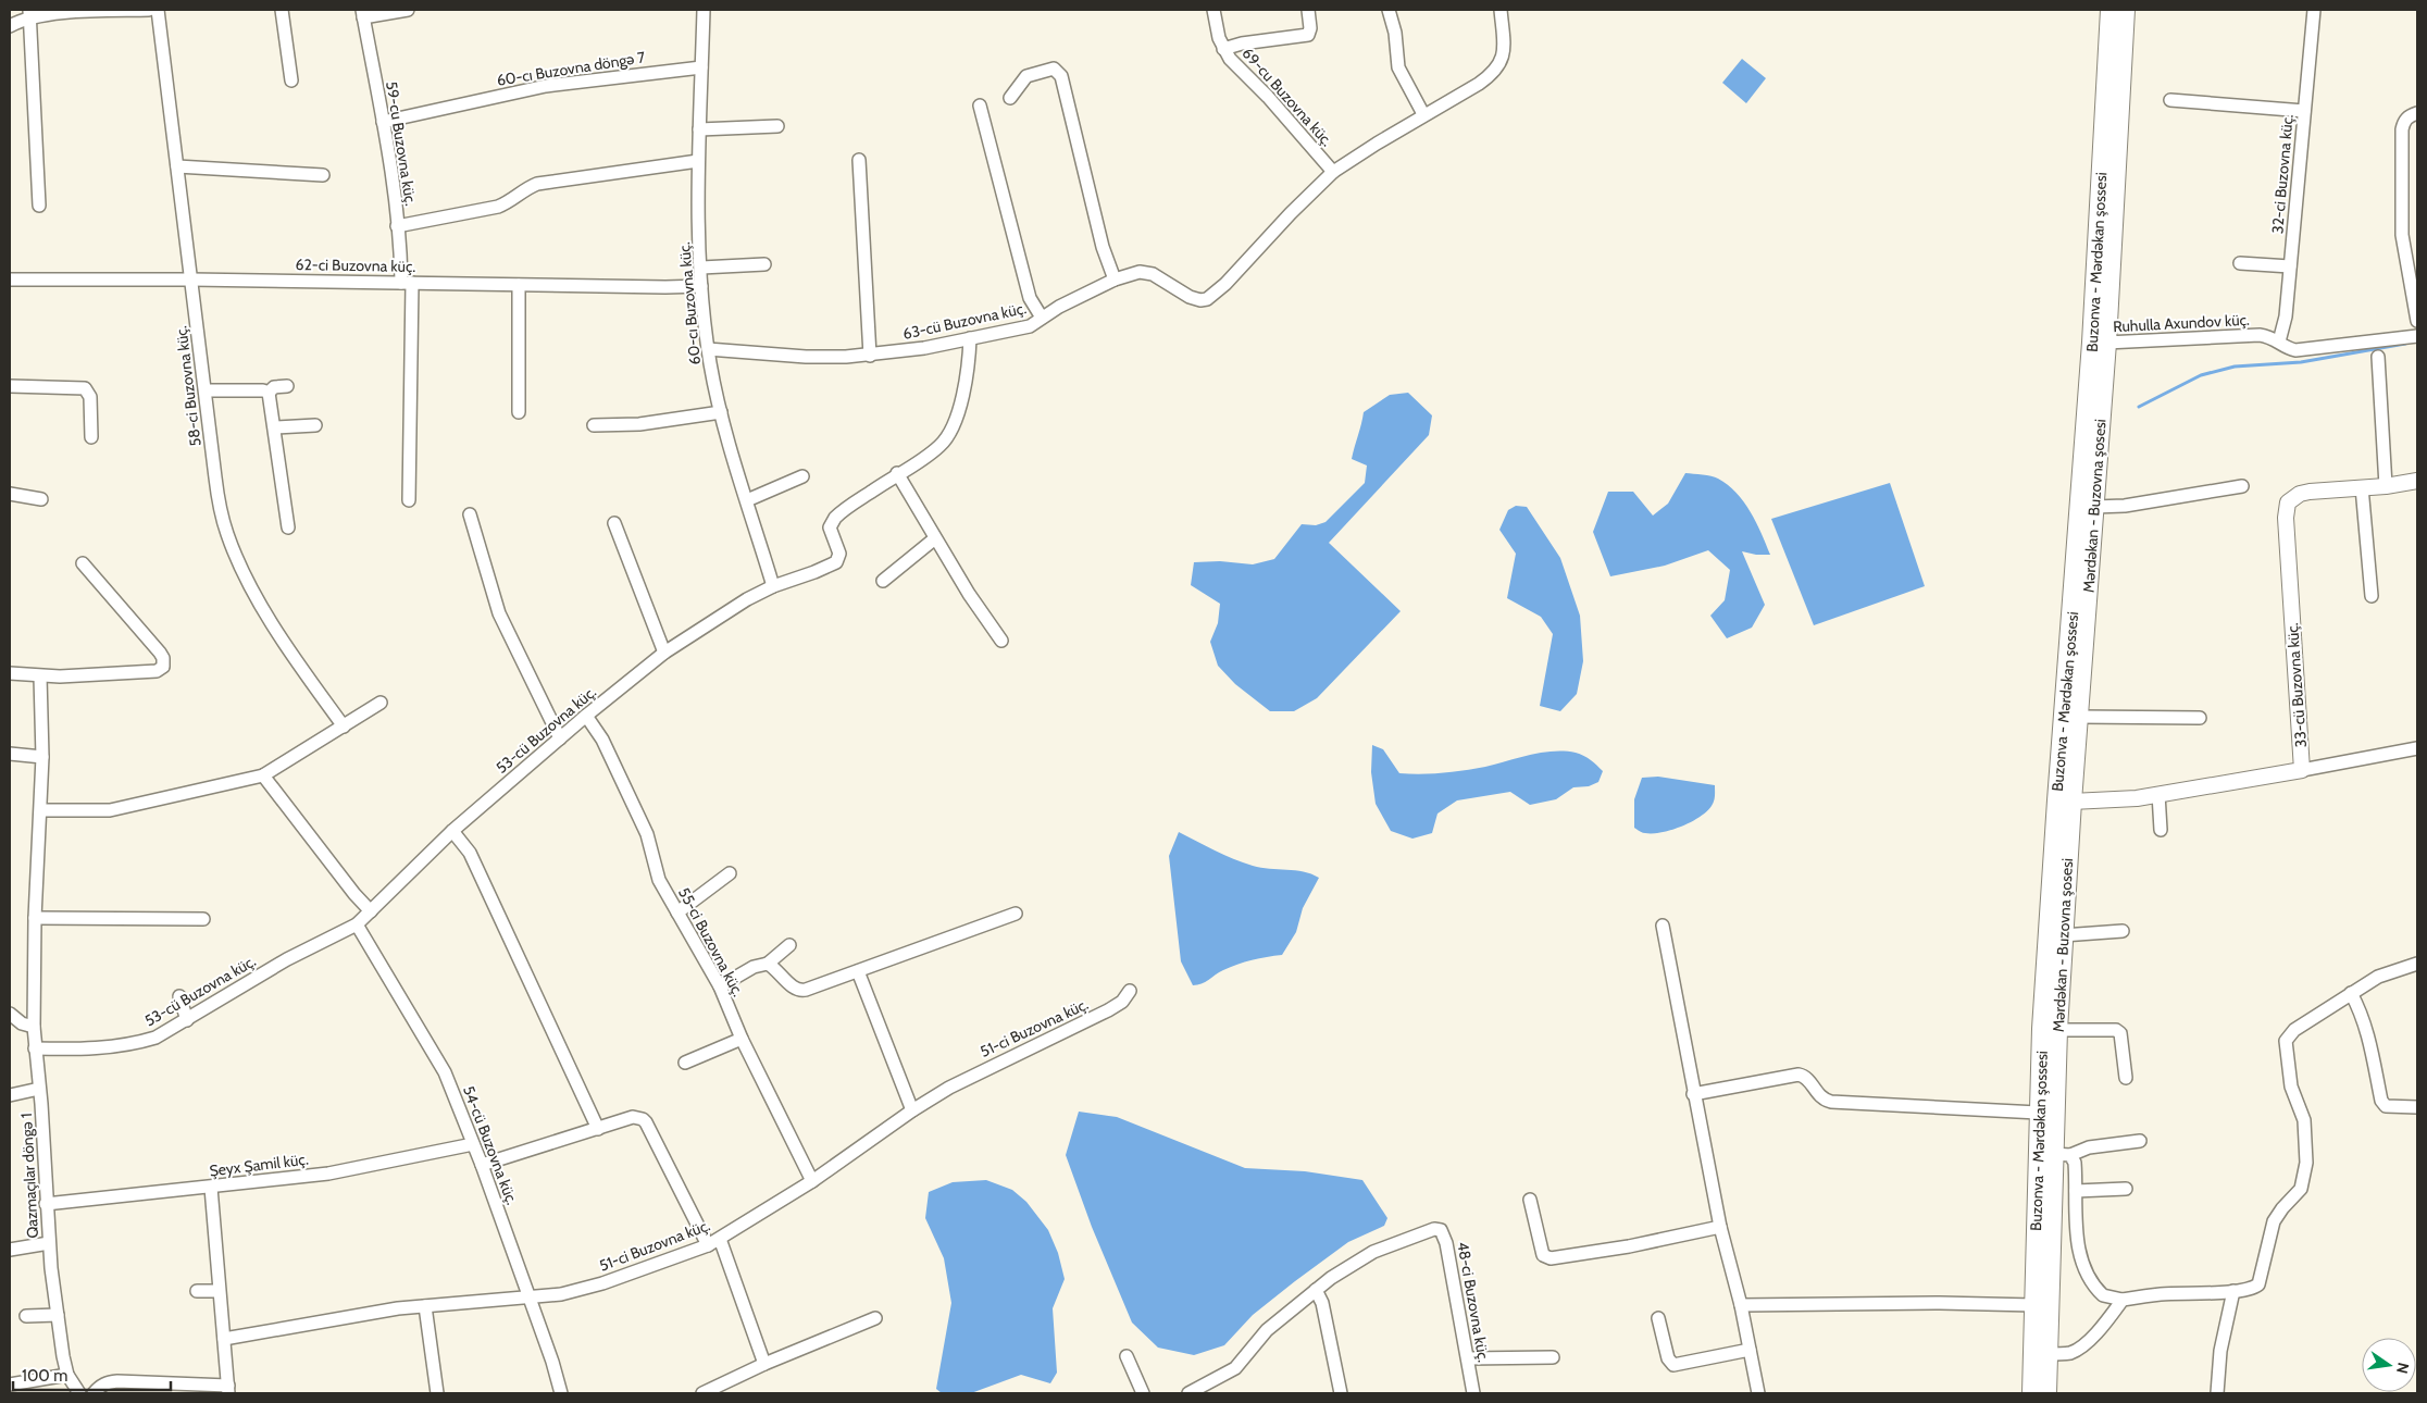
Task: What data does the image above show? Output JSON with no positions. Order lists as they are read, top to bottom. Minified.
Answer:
{"streets":{"main road":["Buzonva - Mərdəkan şossesi","Mərdəkan - Buzovna şosesi"],"street":["60-cı Buzovna döngə 7","69-cu Buzovna küç.","59-cu Buzovna küç.","32-ci Buzovna küç.","62-ci Buzovna küç.","60-cı Buzovna küç.","63-cü Buzovna küç.","Ruhulla Axundov küç.","58-ci Buzovna küç.","33-cü Buzovna küç.","53-cü Buzovna küç.","55-ci Buzovna küç.","51-ci Buzovna küç.","54-cü Buzovna küç.","Şeyx Şamil küç.","Qazmaçılar döngə 1","48-ci Buzovna küç."]},"crossings":[["60-cı Buzovna döngə 7","59-cu Buzovna küç."],["60-cı Buzovna döngə 7","60-cı Buzovna küç."],["69-cu Buzovna küç.","63-cü Buzovna küç."],["59-cu Buzovna küç.","62-ci Buzovna küç."],["32-ci Buzovna küç.","Ruhulla Axundov küç."],["62-ci Buzovna küç.","60-cı Buzovna küç."],["62-ci Buzovna küç.","58-ci Buzovna küç."],["60-cı Buzovna küç.","63-cü Buzovna küç."],["60-cı Buzovna küç.","53-cü Buzovna küç."],["63-cü Buzovna küç.","53-cü Buzovna küç."],["Ruhulla Axundov küç.","Mərdəkan - Buzovna şosesi"],["Mərdəkan - Buzovna şosesi","33-cü Buzovna küç."],["53-cü Buzovna küç.","55-ci Buzovna küç."],["53-cü Buzovna küç.","54-cü Buzovna küç."],["53-cü Buzovna küç.","Qazmaçılar döngə 1"],["55-ci Buzovna küç.","51-ci Buzovna küç."],["51-ci Buzovna küç.","54-cü Buzovna küç."],["54-cü Buzovna küç.","Şeyx Şamil küç."],["Şeyx Şamil küç.","Qazmaçılar döngə 1"]],"scale_bar":"100 m","north":"right"}
